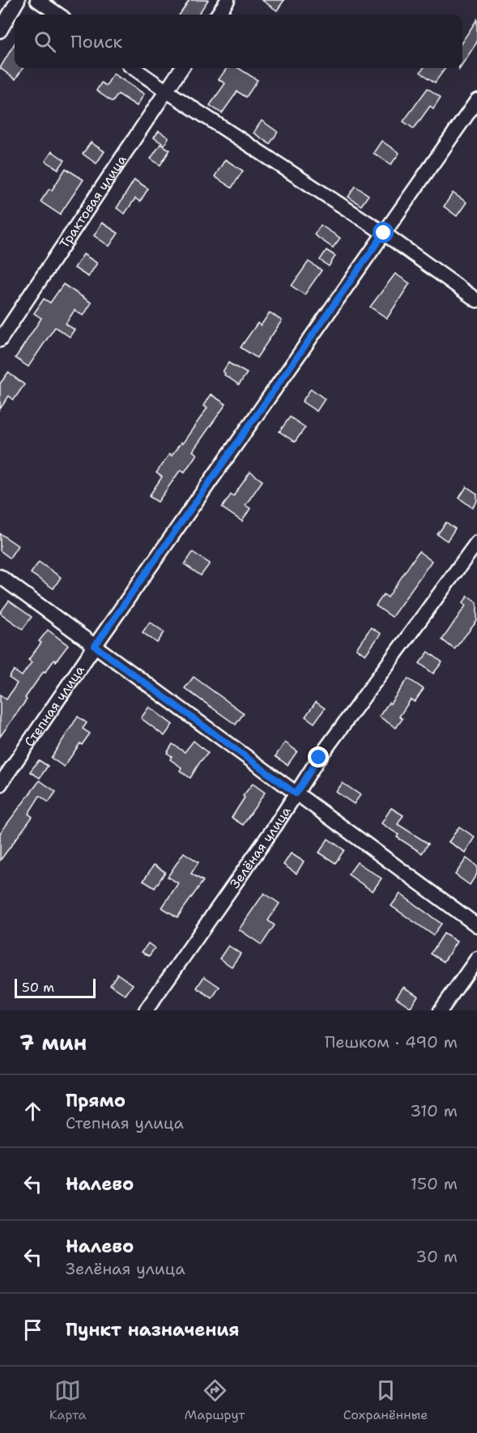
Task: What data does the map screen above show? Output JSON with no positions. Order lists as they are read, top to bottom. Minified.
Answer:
{"streets":{"street":["Трактовая улица","Степная улица","Зелёная улица"]},"scale_bar":"50 m","page":{"search":"Поиск","scale":"50 m","heading":["7 мин","Пешком · 490 m"],"list":[["Прямо","Степная улица","310 m"],["Налево","150 m"],["Налево","Зелёная улица","30 m"],"Пункт назначения"],"nav":["Карта","Маршрут","Сохранённые"]}}
